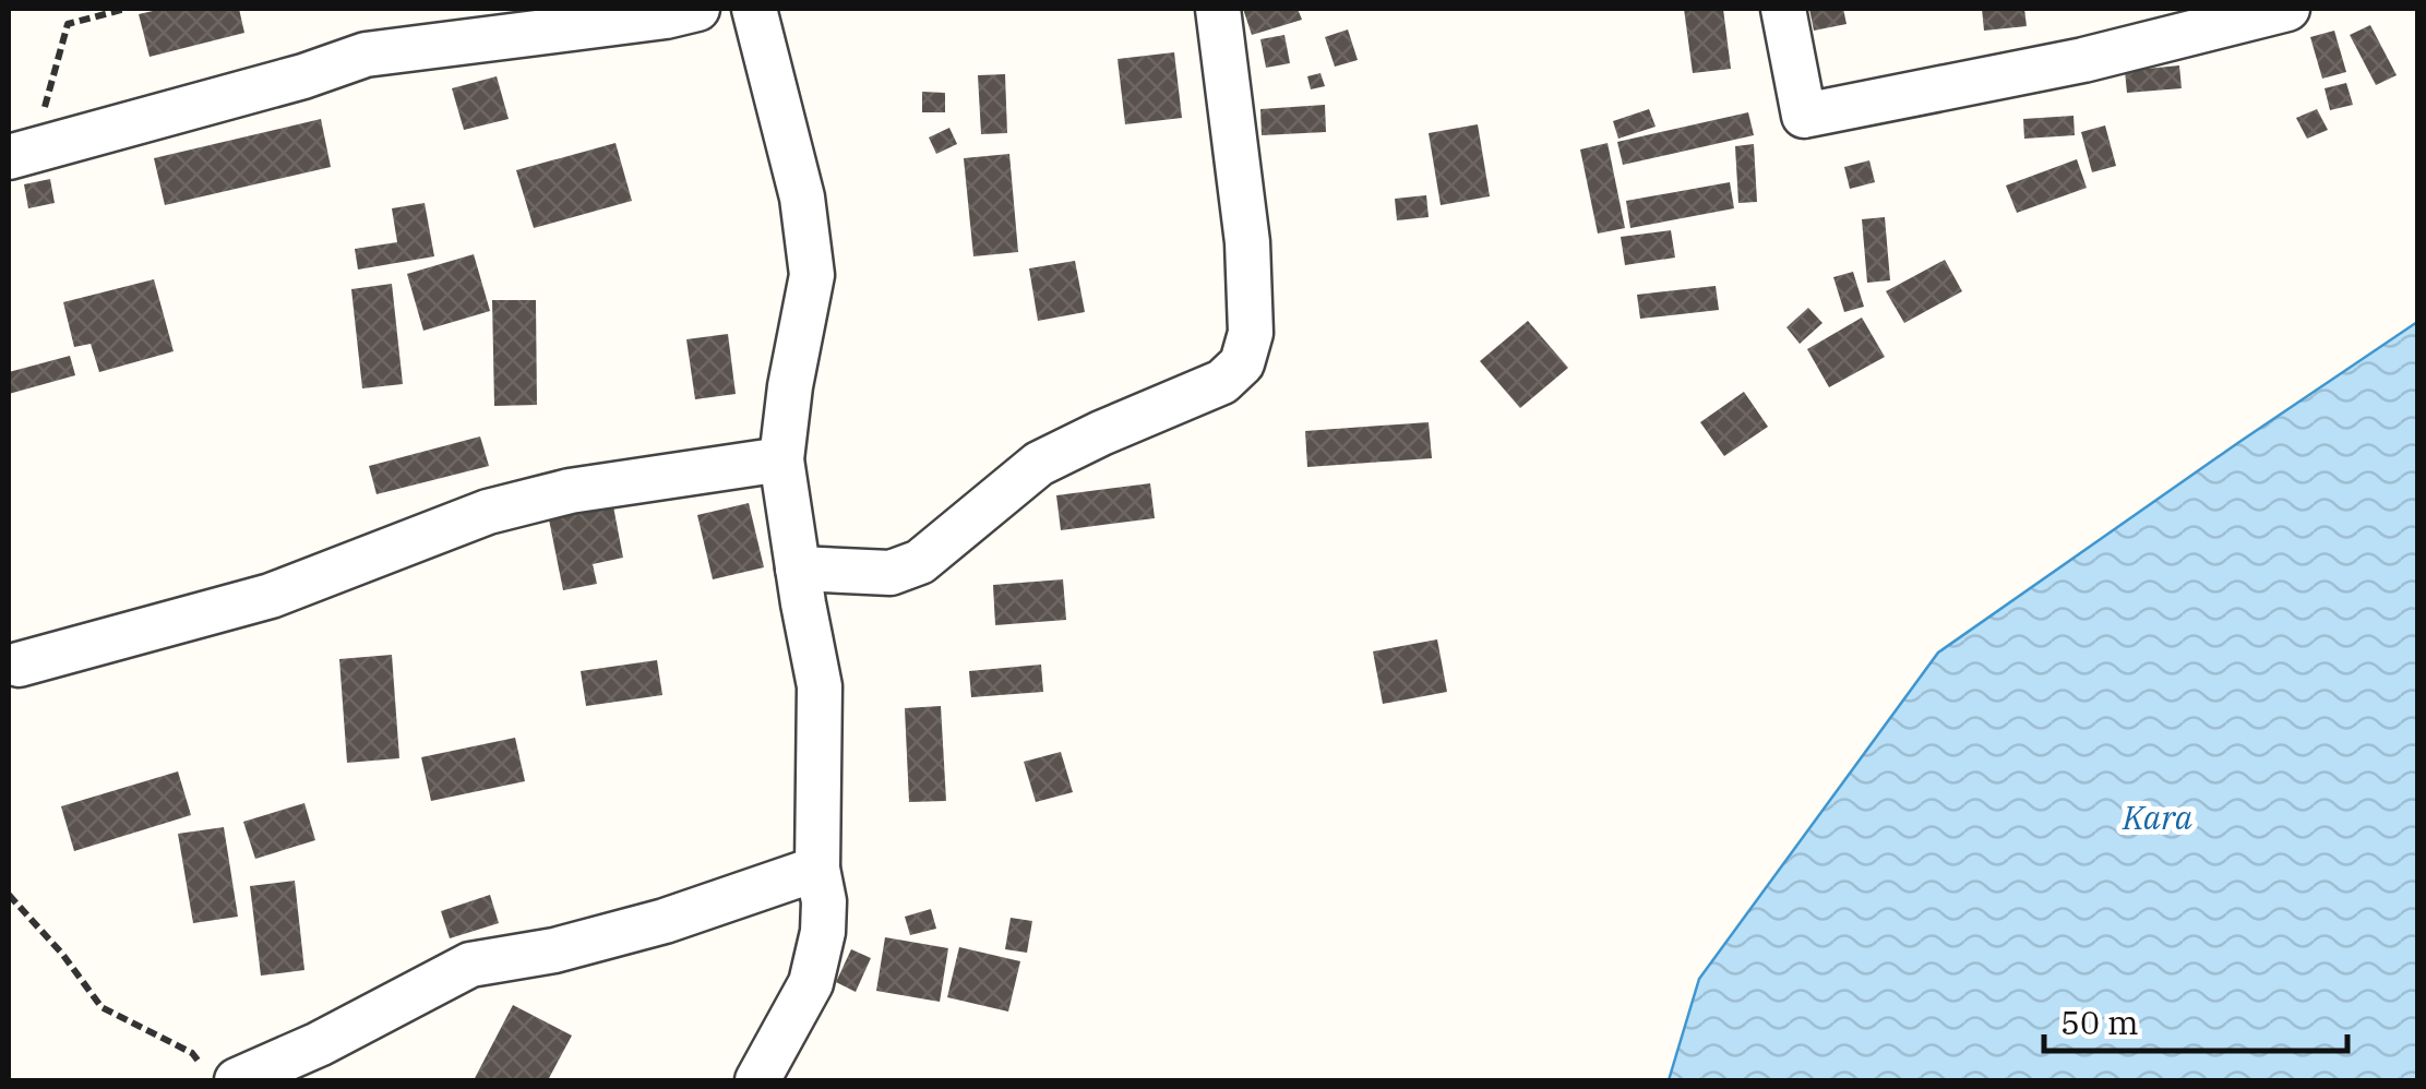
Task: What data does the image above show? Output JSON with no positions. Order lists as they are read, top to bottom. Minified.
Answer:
{"water":["Kara"],"scale_bar":"50 m"}
